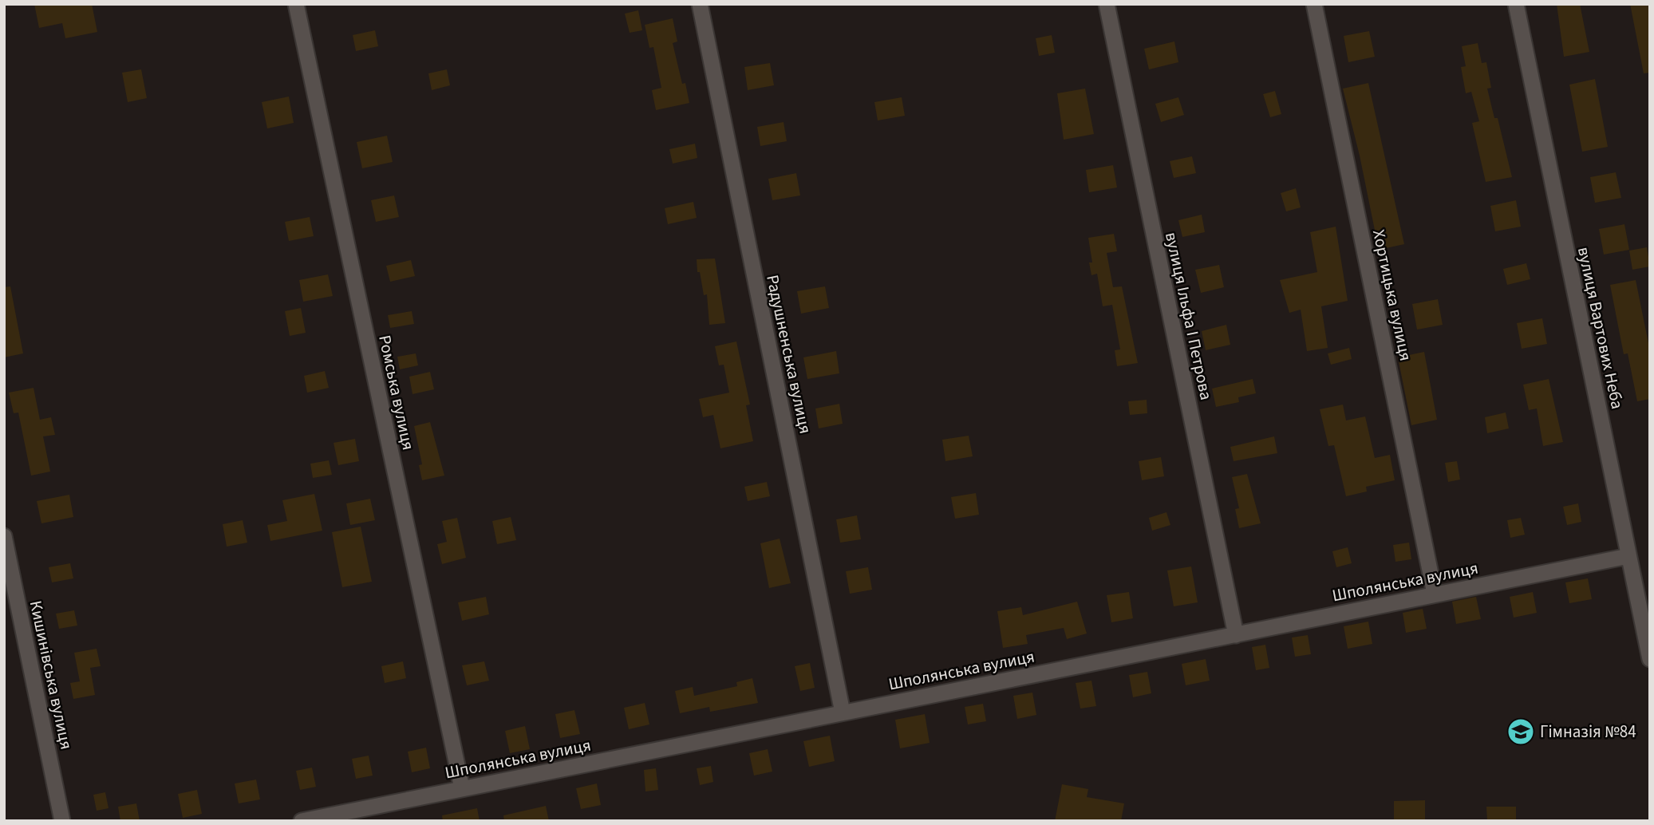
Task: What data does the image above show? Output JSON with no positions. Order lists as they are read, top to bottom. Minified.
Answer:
{"streets":{"street":["Хортицька вулиця","вулиця Ільфа І Петрова","вулиця Вартових Неба","Радушненська вулиця","Ромська вулиця","Шполянська вулиця","Кишинівська вулиця"]},"crossings":[["Хортицька вулиця","Шполянська вулиця"],["вулиця Ільфа І Петрова","Шполянська вулиця"],["вулиця Вартових Неба","Шполянська вулиця"],["Радушненська вулиця","Шполянська вулиця"],["Ромська вулиця","Шполянська вулиця"]],"places":{"school or university":["Гімназія №84"]}}
